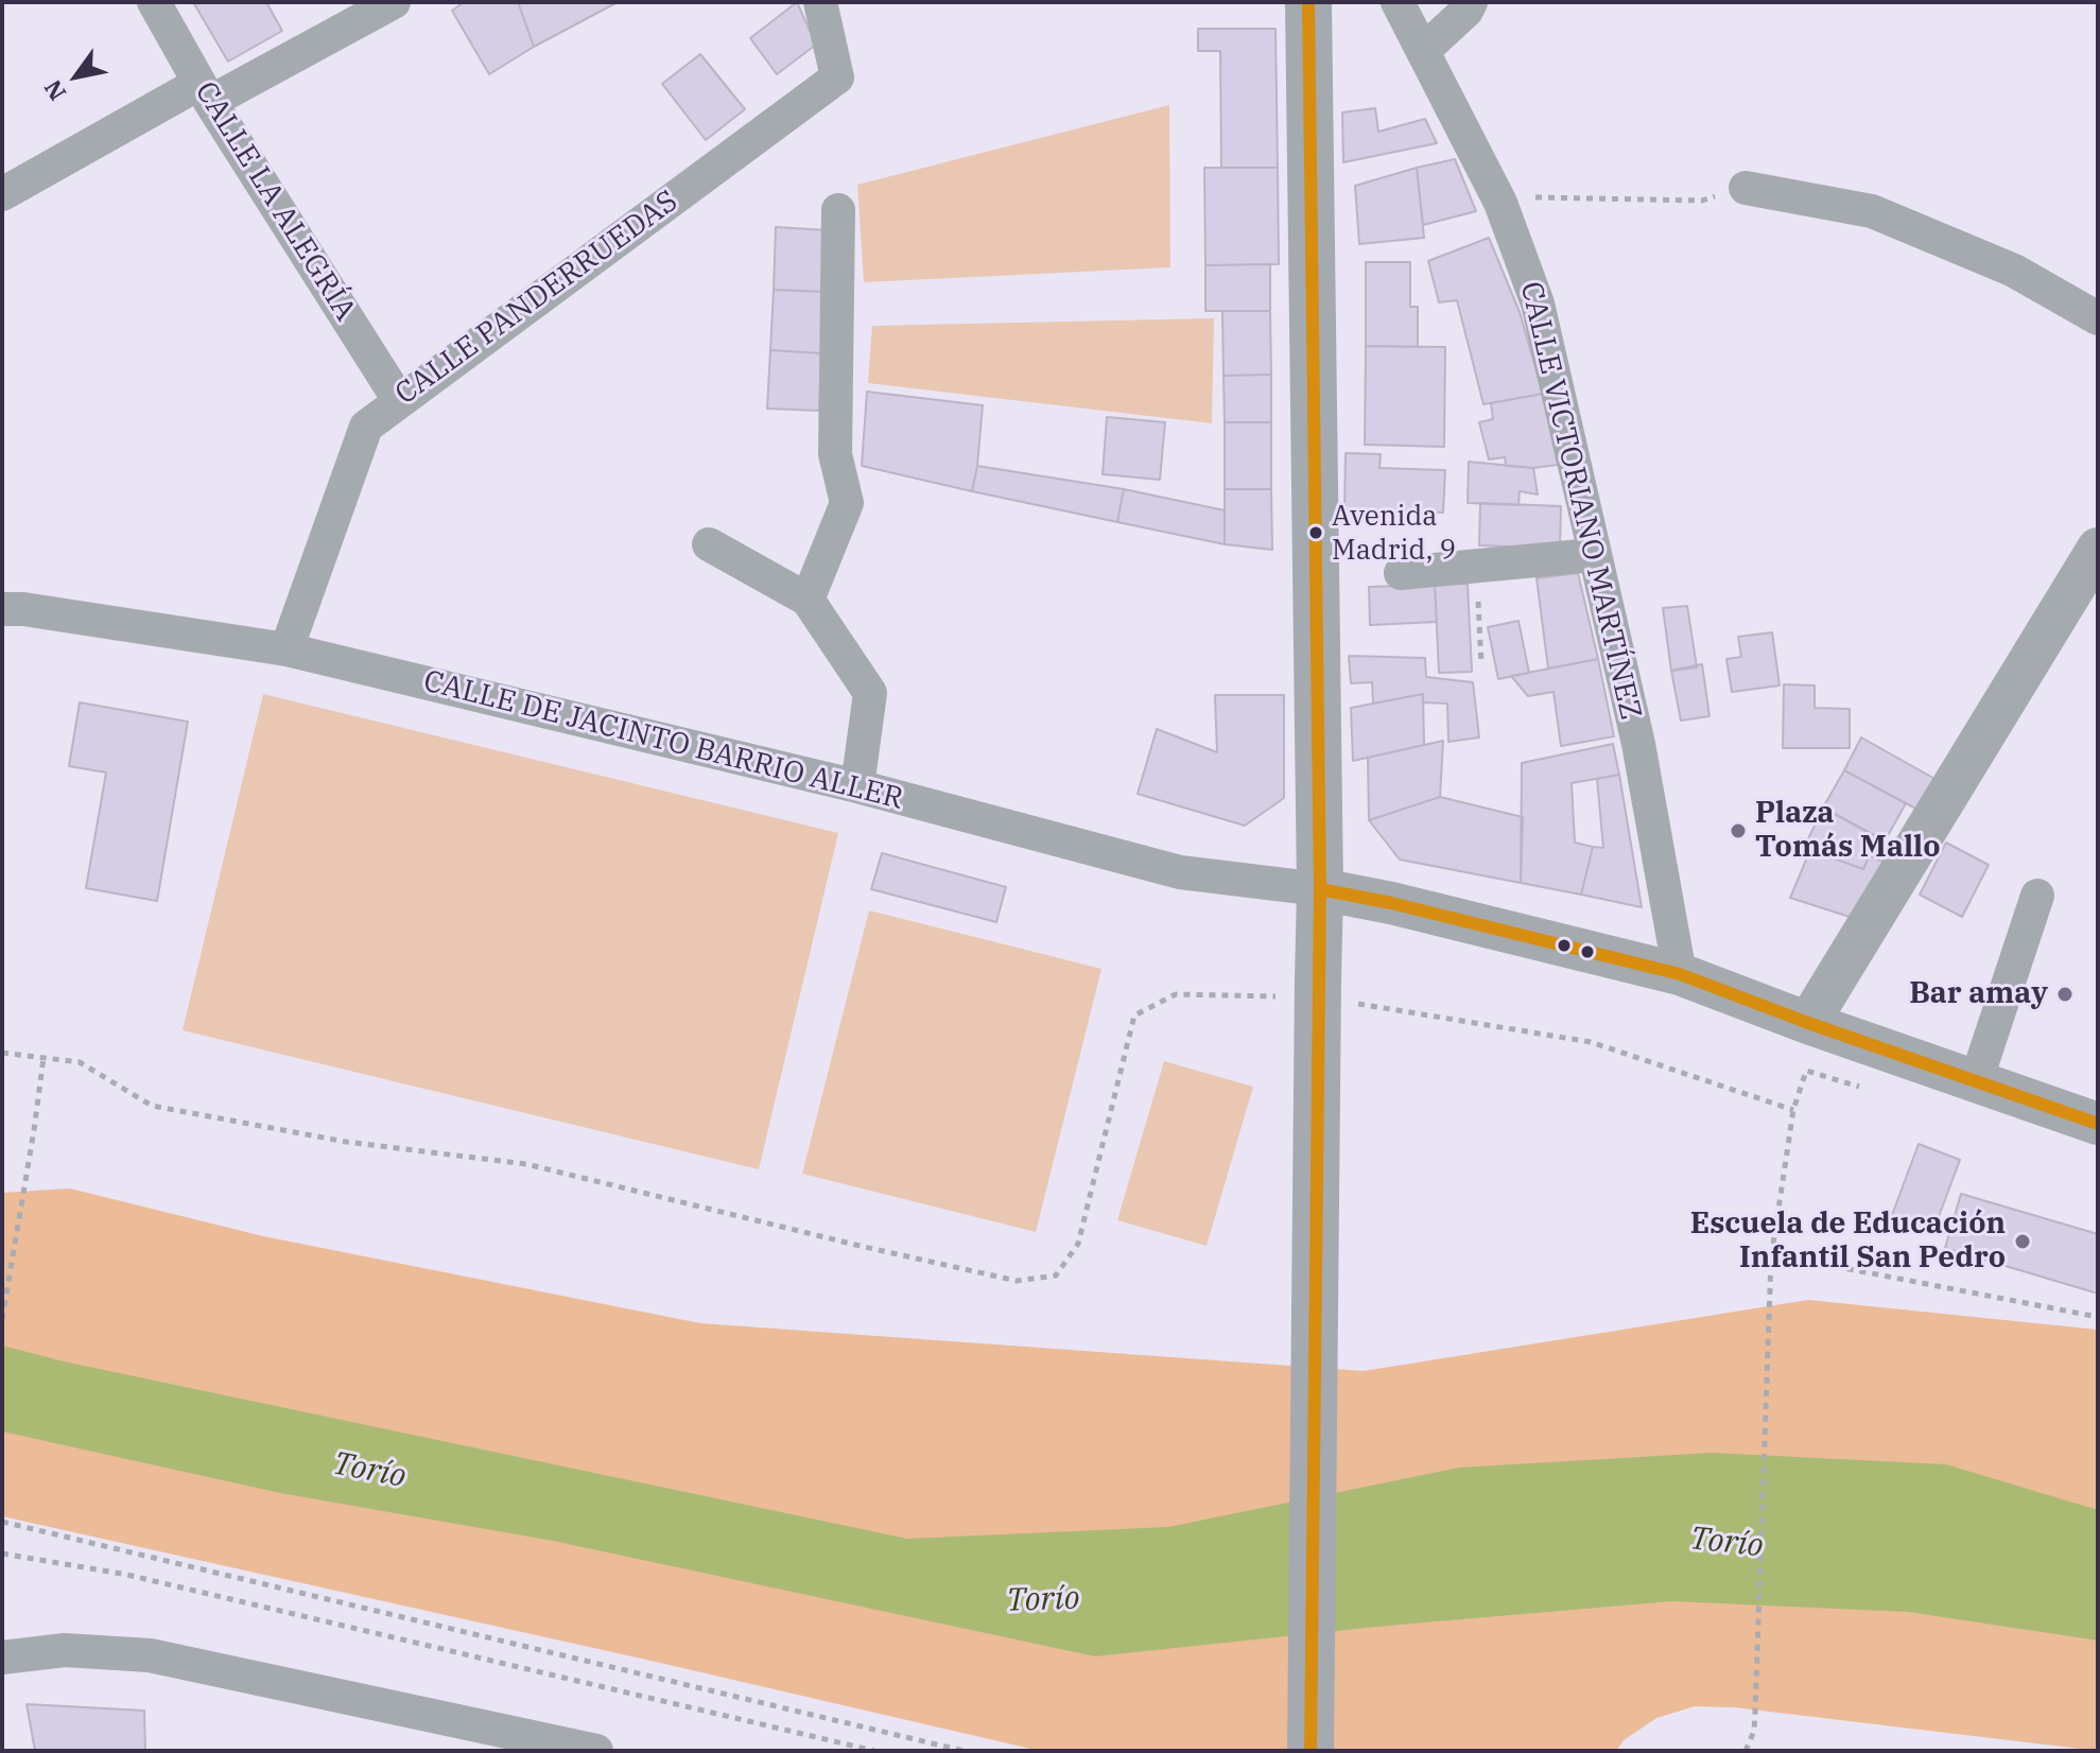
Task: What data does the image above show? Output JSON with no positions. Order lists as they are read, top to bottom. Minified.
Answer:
{"streets":{"street":["CALLE LA ALEGRÍA","CALLE PANDERRUEDAS","CALLE VICTORIANO MARTÍNEZ","CALLE DE JACINTO BARRIO ALLER"]},"crossings":[["CALLE LA ALEGRÍA","CALLE PANDERRUEDAS"],["CALLE PANDERRUEDAS","CALLE DE JACINTO BARRIO ALLER"]],"water":["Torío"],"places":["Avenida Madrid, 9","Plaza Tomás Mallo","Bar amay","Escuela de Educación Infantil San Pedro"],"north":"bottom left"}
